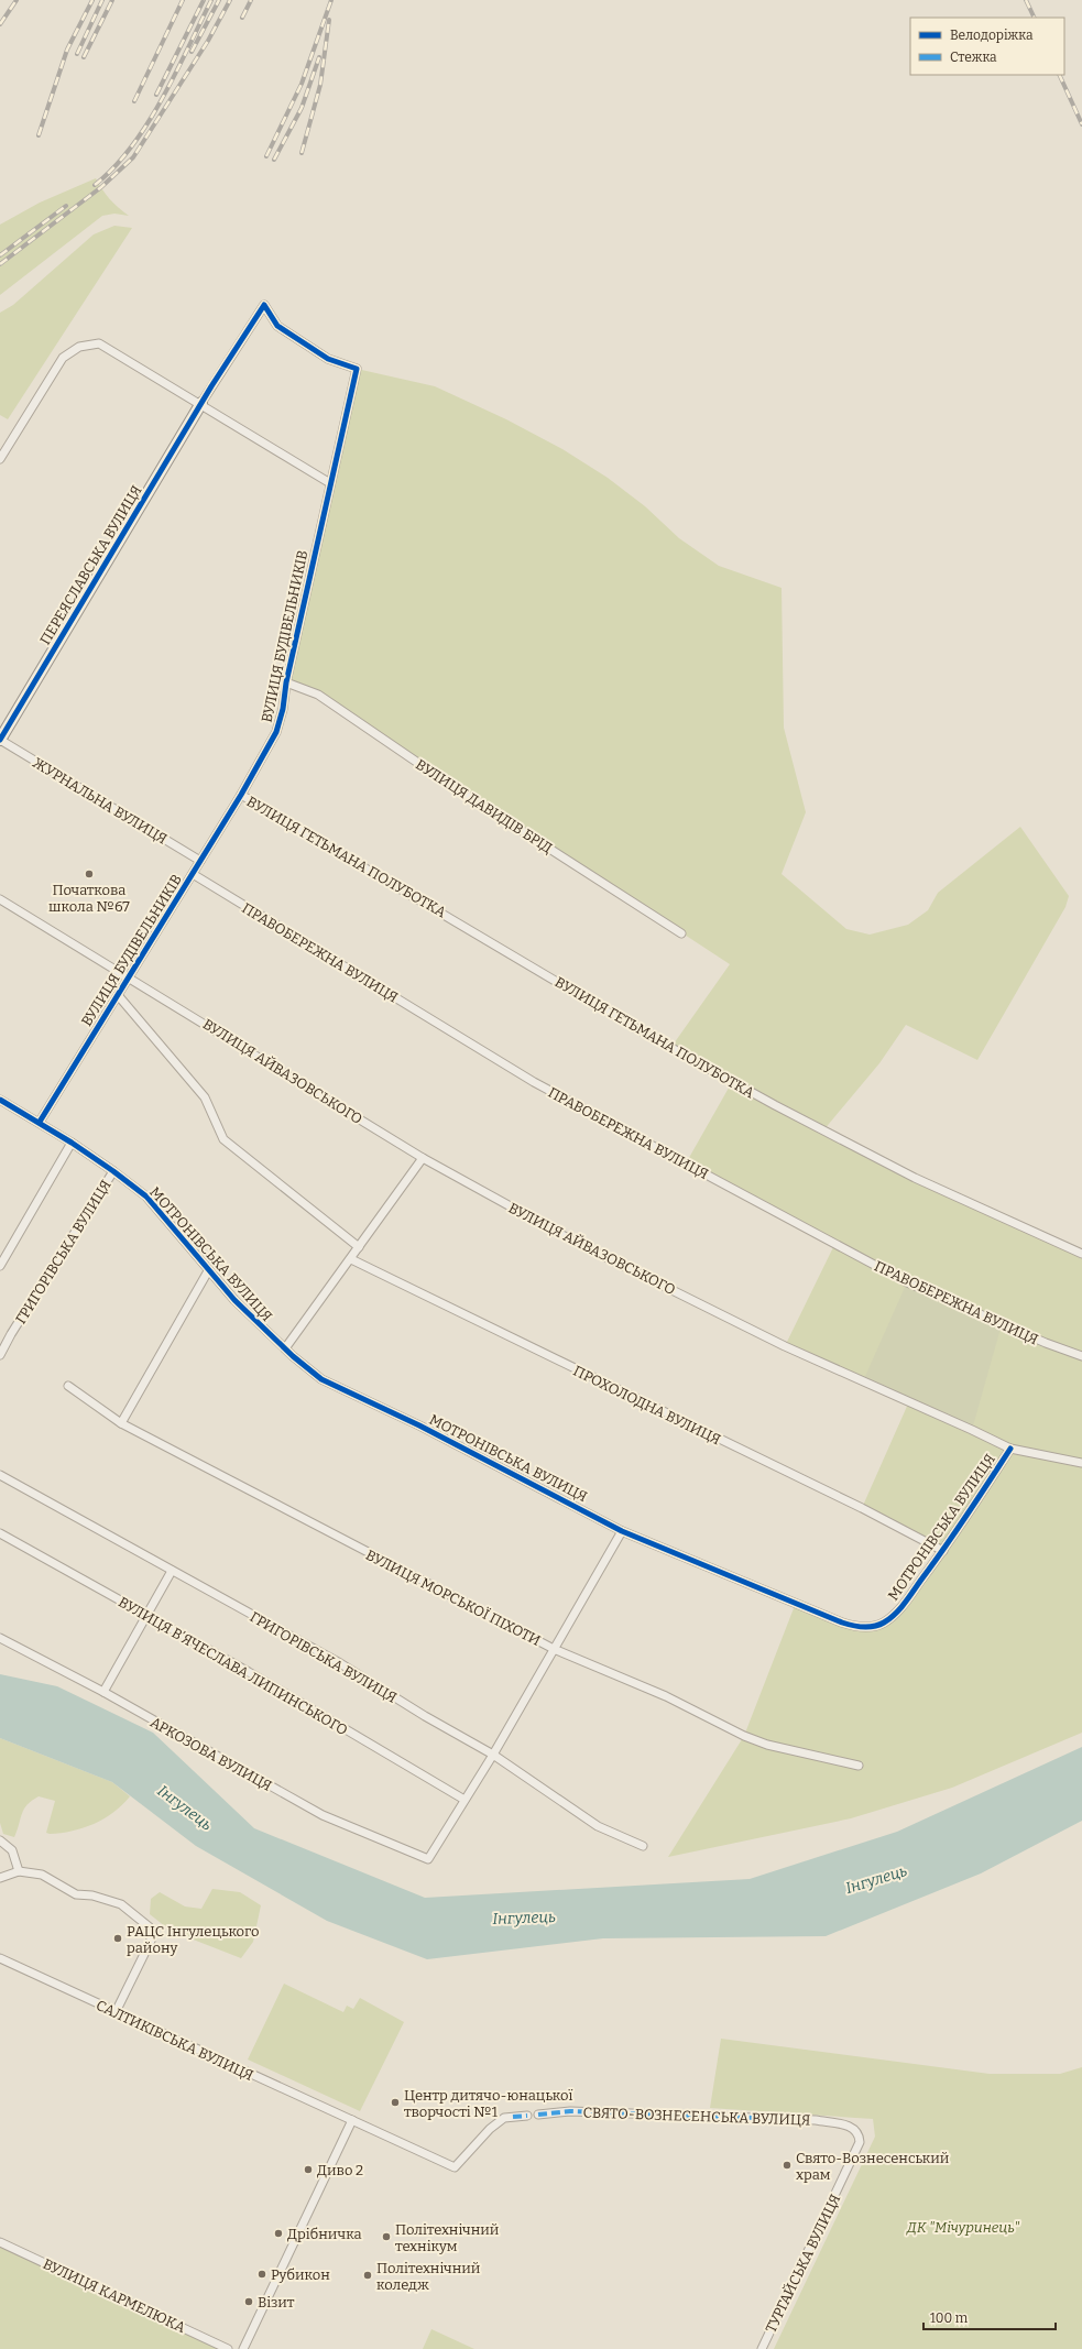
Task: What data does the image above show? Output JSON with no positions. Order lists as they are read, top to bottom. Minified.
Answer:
{"streets":{"street":["ПЕРЕЯСЛАВСЬКА ВУЛИЦЯ","ВУЛИЦЯ БУДІВЕЛЬНИКІВ","ЖУРНАЛЬНА ВУЛИЦЯ","ВУЛИЦЯ ДАВИДІВ БРІД","ВУЛИЦЯ ГЕТЬМАНА ПОЛУБОТКА","ПРАВОБЕРЕЖНА ВУЛИЦЯ","ВУЛИЦЯ АЙВАЗОВСЬКОГО","ГРИГОРІВСЬКА ВУЛИЦЯ","МОТРОНІВСЬКА ВУЛИЦЯ","ПРОХОЛОДНА ВУЛИЦЯ","ВУЛИЦЯ МОРСЬКОЇ ПІХОТИ","ВУЛИЦЯ В’ЯЧЕСЛАВА ЛИПИНСЬКОГО","АРКОЗОВА ВУЛИЦЯ","САЛТИКІВСЬКА ВУЛИЦЯ","СВЯТО-ВОЗНЕСЕНСЬКА ВУЛИЦЯ","ТУРГАЙСЬКА ВУЛИЦЯ","ВУЛИЦЯ КАРМЕЛЮКА"]},"crossings":[["ПЕРЕЯСЛАВСЬКА ВУЛИЦЯ","ВУЛИЦЯ БУДІВЕЛЬНИКІВ"],["ПЕРЕЯСЛАВСЬКА ВУЛИЦЯ","ЖУРНАЛЬНА ВУЛИЦЯ"],["ВУЛИЦЯ БУДІВЕЛЬНИКІВ","ЖУРНАЛЬНА ВУЛИЦЯ"],["ВУЛИЦЯ БУДІВЕЛЬНИКІВ","ВУЛИЦЯ ДАВИДІВ БРІД"],["ВУЛИЦЯ БУДІВЕЛЬНИКІВ","ВУЛИЦЯ ГЕТЬМАНА ПОЛУБОТКА"],["ВУЛИЦЯ БУДІВЕЛЬНИКІВ","ПРАВОБЕРЕЖНА ВУЛИЦЯ"],["ВУЛИЦЯ БУДІВЕЛЬНИКІВ","ВУЛИЦЯ АЙВАЗОВСЬКОГО"],["ВУЛИЦЯ БУДІВЕЛЬНИКІВ","МОТРОНІВСЬКА ВУЛИЦЯ"],["ВУЛИЦЯ АЙВАЗОВСЬКОГО","МОТРОНІВСЬКА ВУЛИЦЯ"],["ГРИГОРІВСЬКА ВУЛИЦЯ","МОТРОНІВСЬКА ВУЛИЦЯ"],["МОТРОНІВСЬКА ВУЛИЦЯ","ПРОХОЛОДНА ВУЛИЦЯ"],["ВУЛИЦЯ В’ЯЧЕСЛАВА ЛИПИНСЬКОГО","АРКОЗОВА ВУЛИЦЯ"],["СВЯТО-ВОЗНЕСЕНСЬКА ВУЛИЦЯ","ТУРГАЙСЬКА ВУЛИЦЯ"]],"water":["Інгулець"],"parks":["ДК \"Мічуринець\""],"places":["Початкова школа №67","РАЦС Інгулецького району","Центр дитячо-юнацької творчості №1","Свято-Вознесенський храм","Диво 2","Дрібничка","Політехнічний технікум","Рубикон","Політехнічний коледж","Візит"],"legend":["Велодоріжка","Стежка"],"scale_bar":"100 m"}
